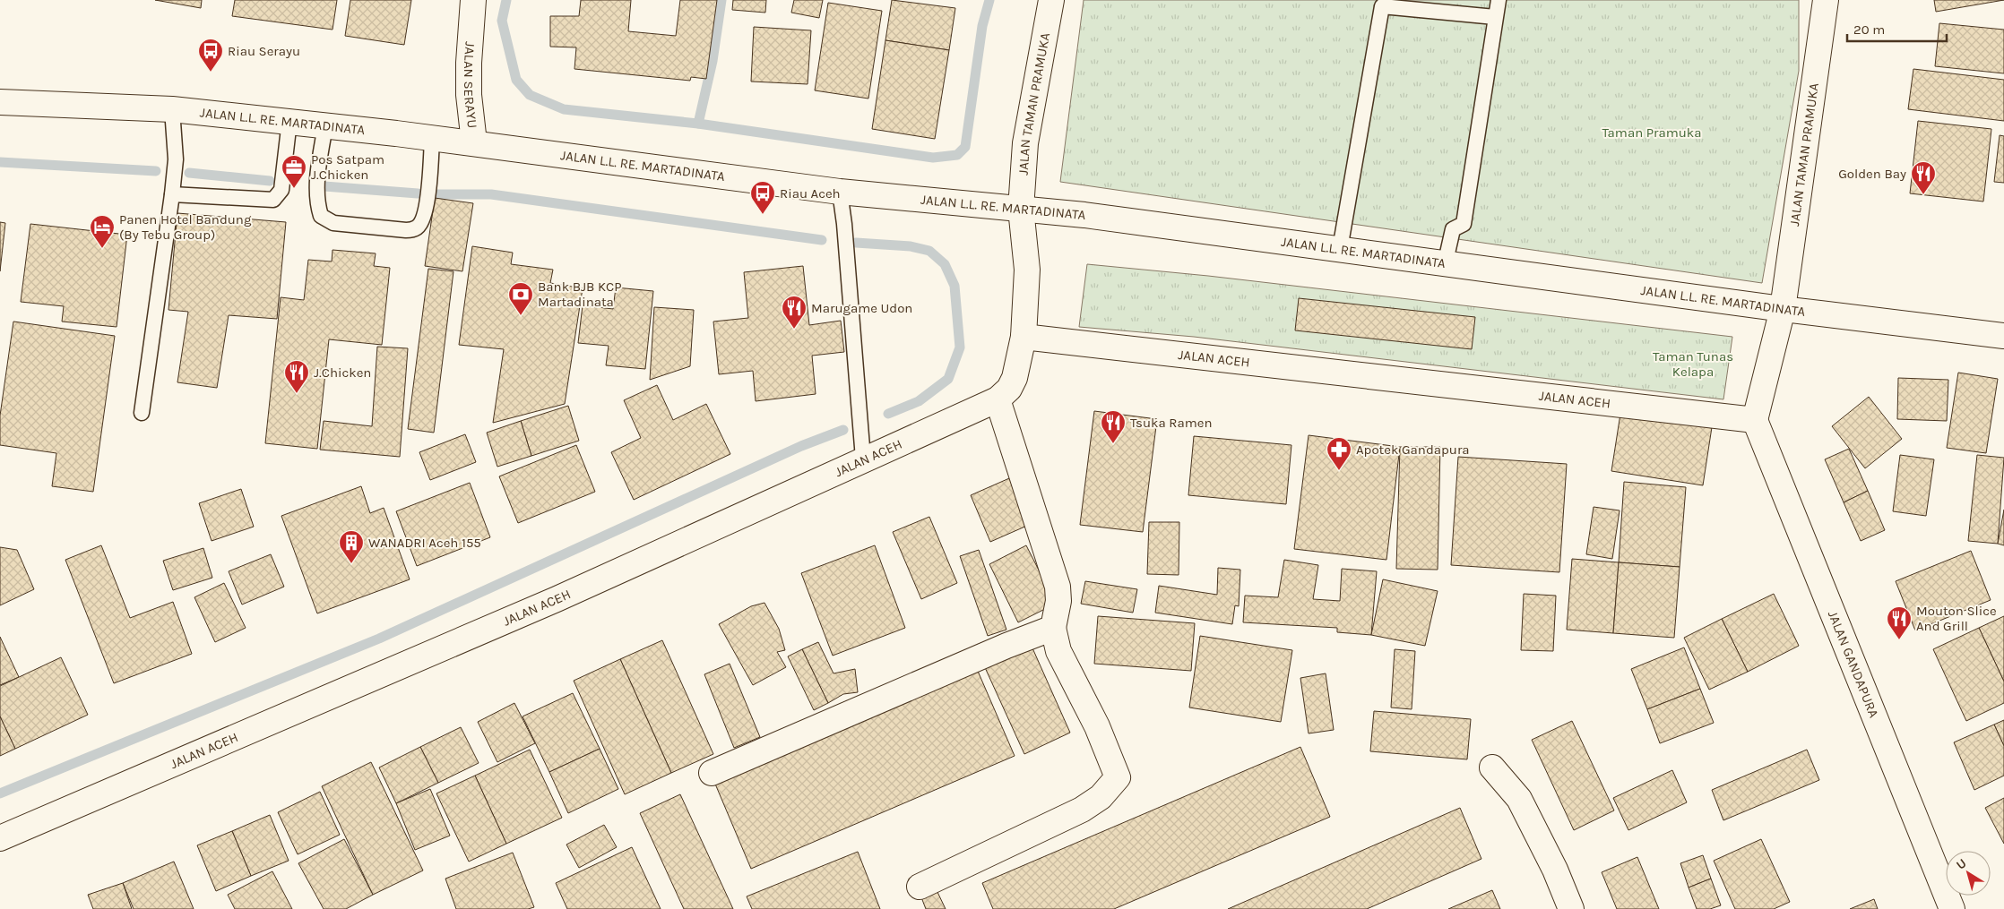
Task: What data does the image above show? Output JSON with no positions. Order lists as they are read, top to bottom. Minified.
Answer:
{"streets":{"main road":["JALAN SERAYU","JALAN TAMAN PRAMUKA","JALAN L.L. RE. MARTADINATA","JALAN ACEH","JALAN GANDAPURA"]},"crossings":[["JALAN SERAYU","JALAN L.L. RE. MARTADINATA"],["JALAN TAMAN PRAMUKA","JALAN L.L. RE. MARTADINATA"],["JALAN TAMAN PRAMUKA","JALAN ACEH"],["JALAN TAMAN PRAMUKA","JALAN GANDAPURA"],["JALAN ACEH","JALAN GANDAPURA"]],"parks":["Taman Pramuka","Taman Tunas Kelapa"],"places":{"bus stop":["Riau Serayu","Riau Aceh"],"office":["Pos Satpam J.Chicken"],"restaurant":["Golden Bay","Marugame Udon","J.Chicken","Tsuka Ramen","Mouton Slice And Grill"],"hotel":["Panen Hotel Bandung (By Tebu Group)"],"bank":["Bank BJB KCP Martadinata"],"pharmacy":["Apotek Gandapura"],"building":["WANADRI Aceh 155"]},"scale_bar":"20 m","north":"top left"}
